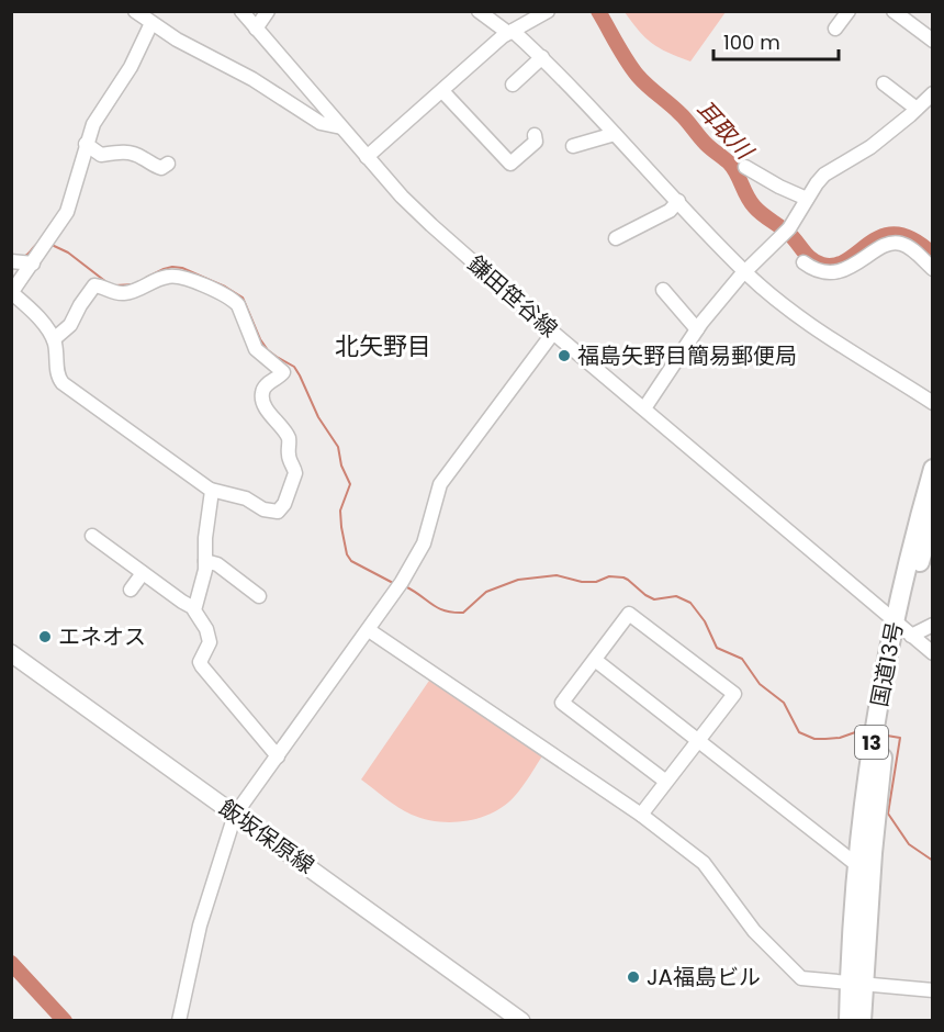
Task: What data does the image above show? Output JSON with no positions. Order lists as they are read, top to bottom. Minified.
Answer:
{"streets":{"highway":["国道13号","13"],"main road":["飯坂保原線"],"street":["鎌田笹谷線"]},"crossings":[["鎌田笹谷線","国道13号"]],"districts":["北矢野目"],"water":["耳取川"],"places":["福島矢野目簡易郵便局","エネオス","JA福島ビル"],"scale_bar":"100 m"}
